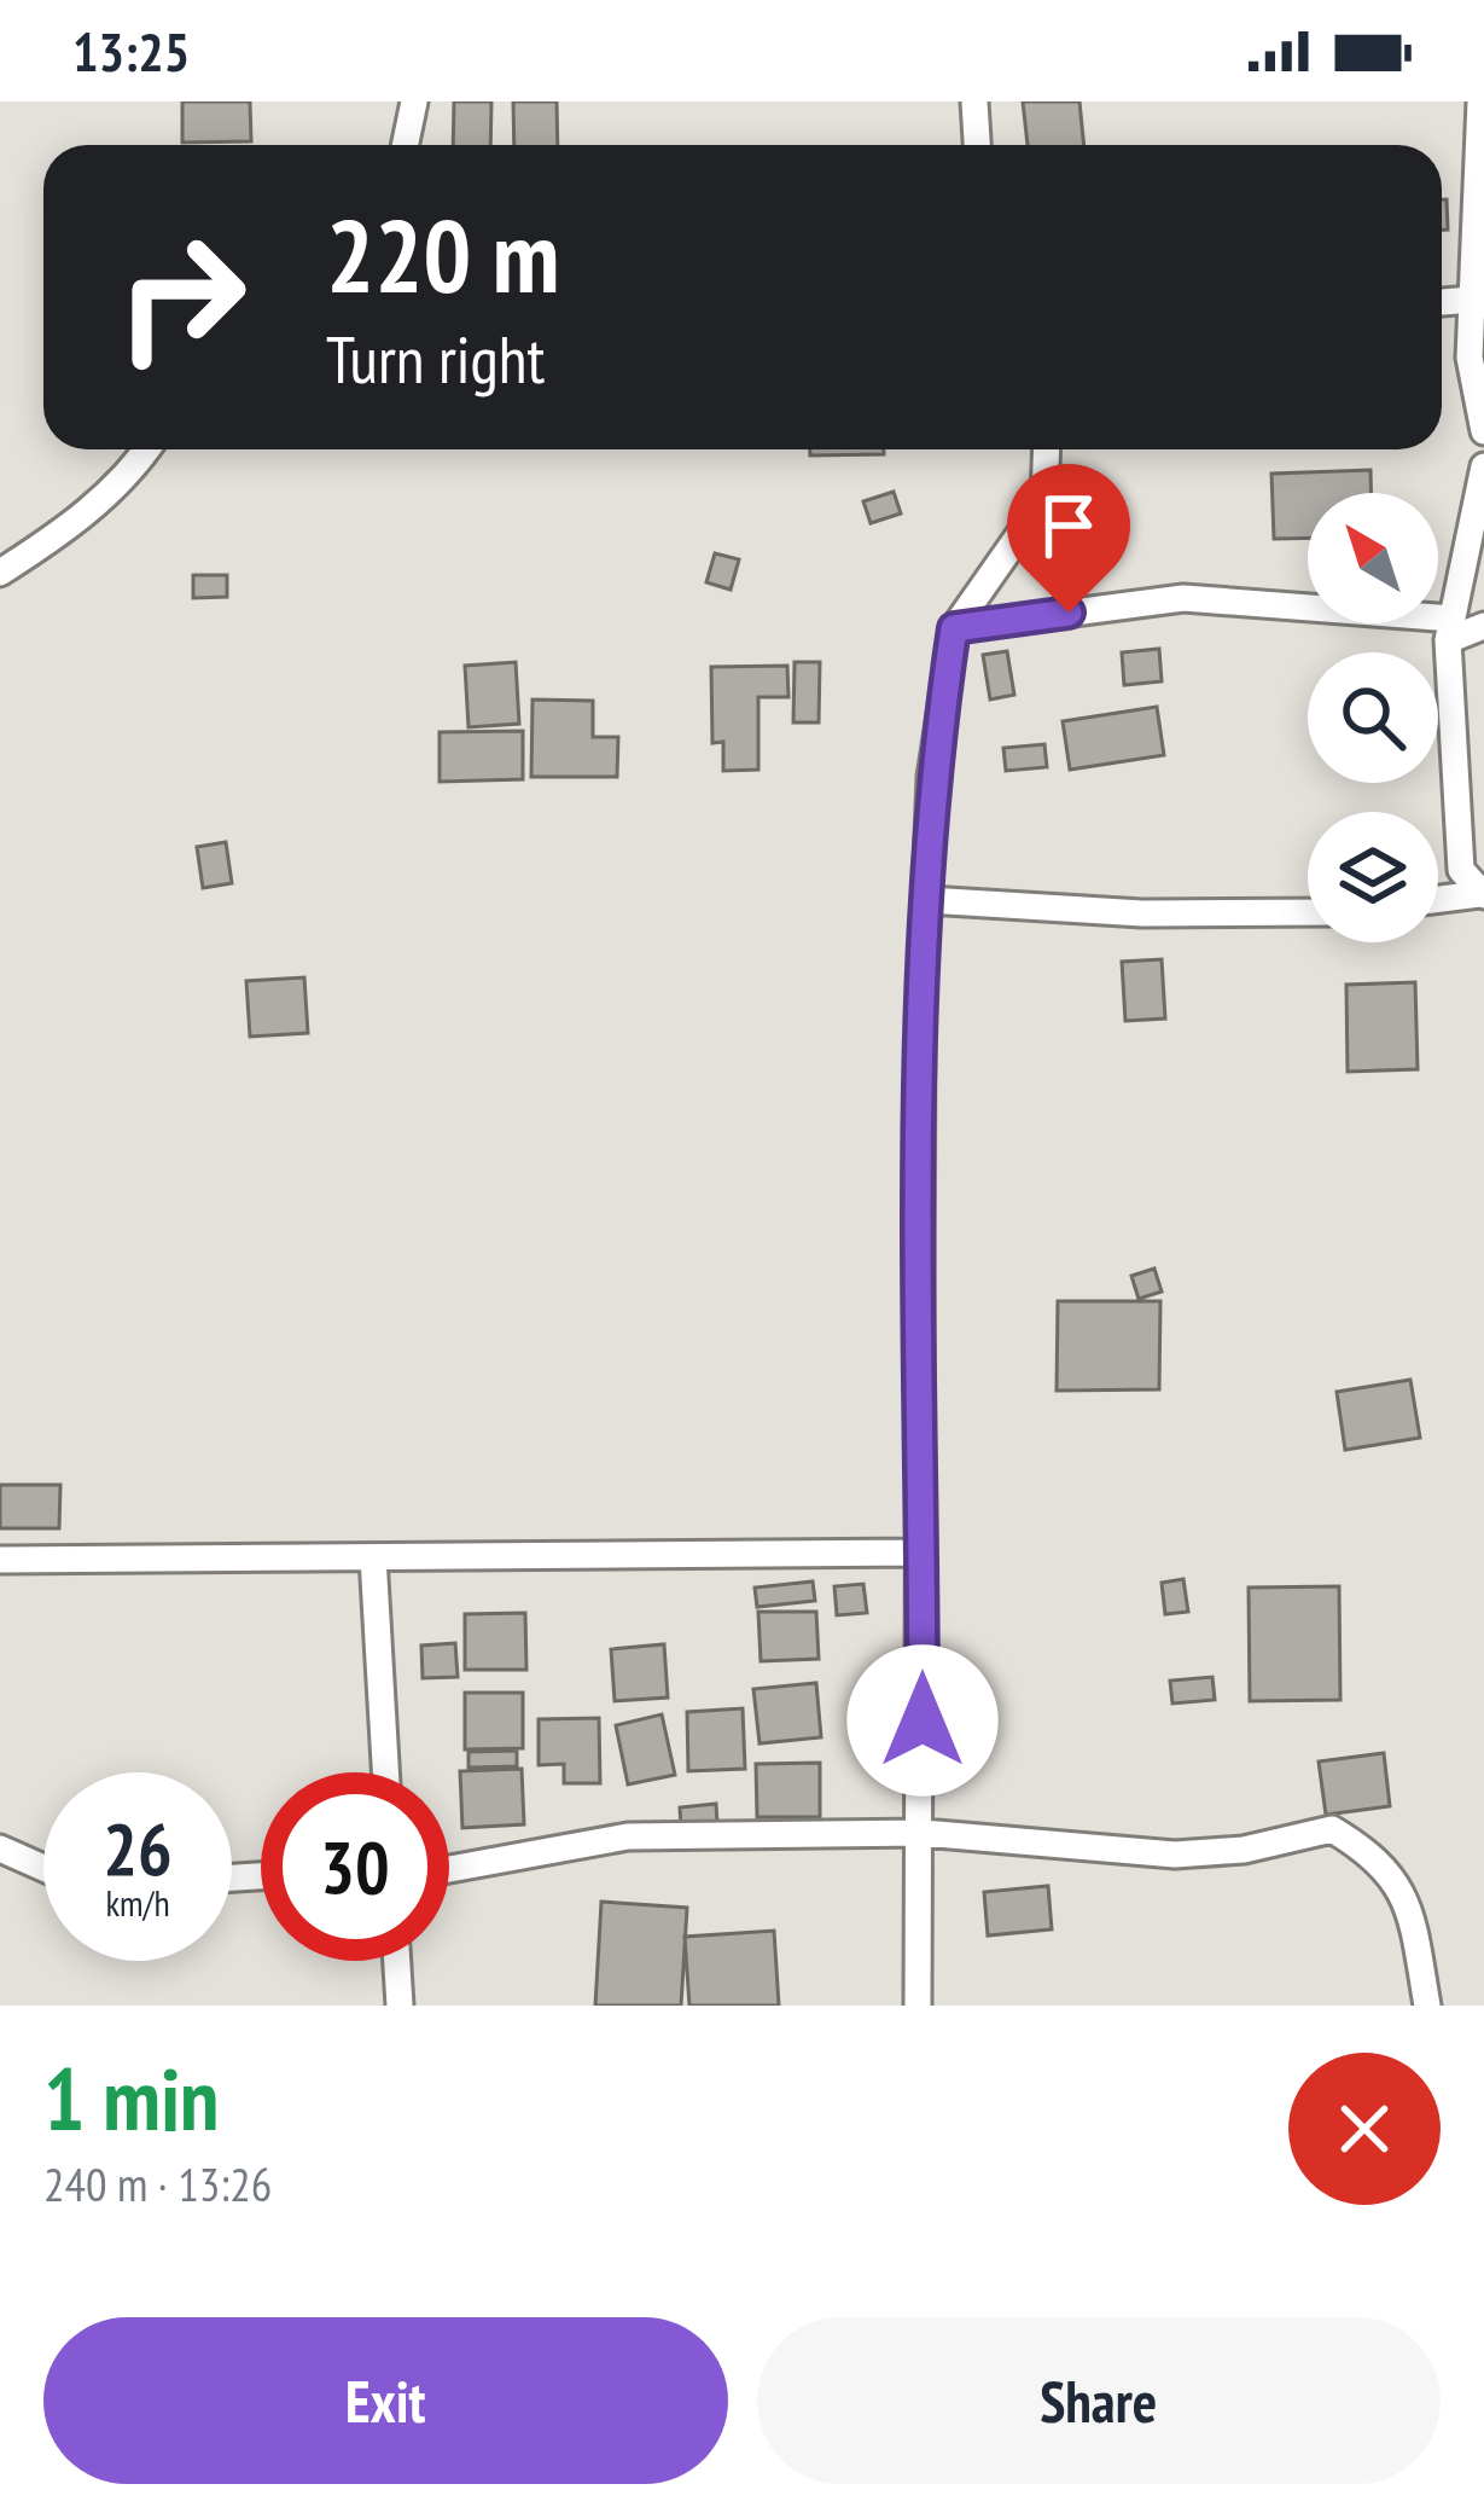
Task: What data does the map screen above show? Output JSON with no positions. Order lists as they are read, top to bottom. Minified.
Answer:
{"north":"top left","page":{"status":"13:25","turn":["220 m","Turn right"],"speed":"26 km/h","limit":"30","heading":["1 min","240 m · 13:26"],"buttons":["Exit","Share"]}}
